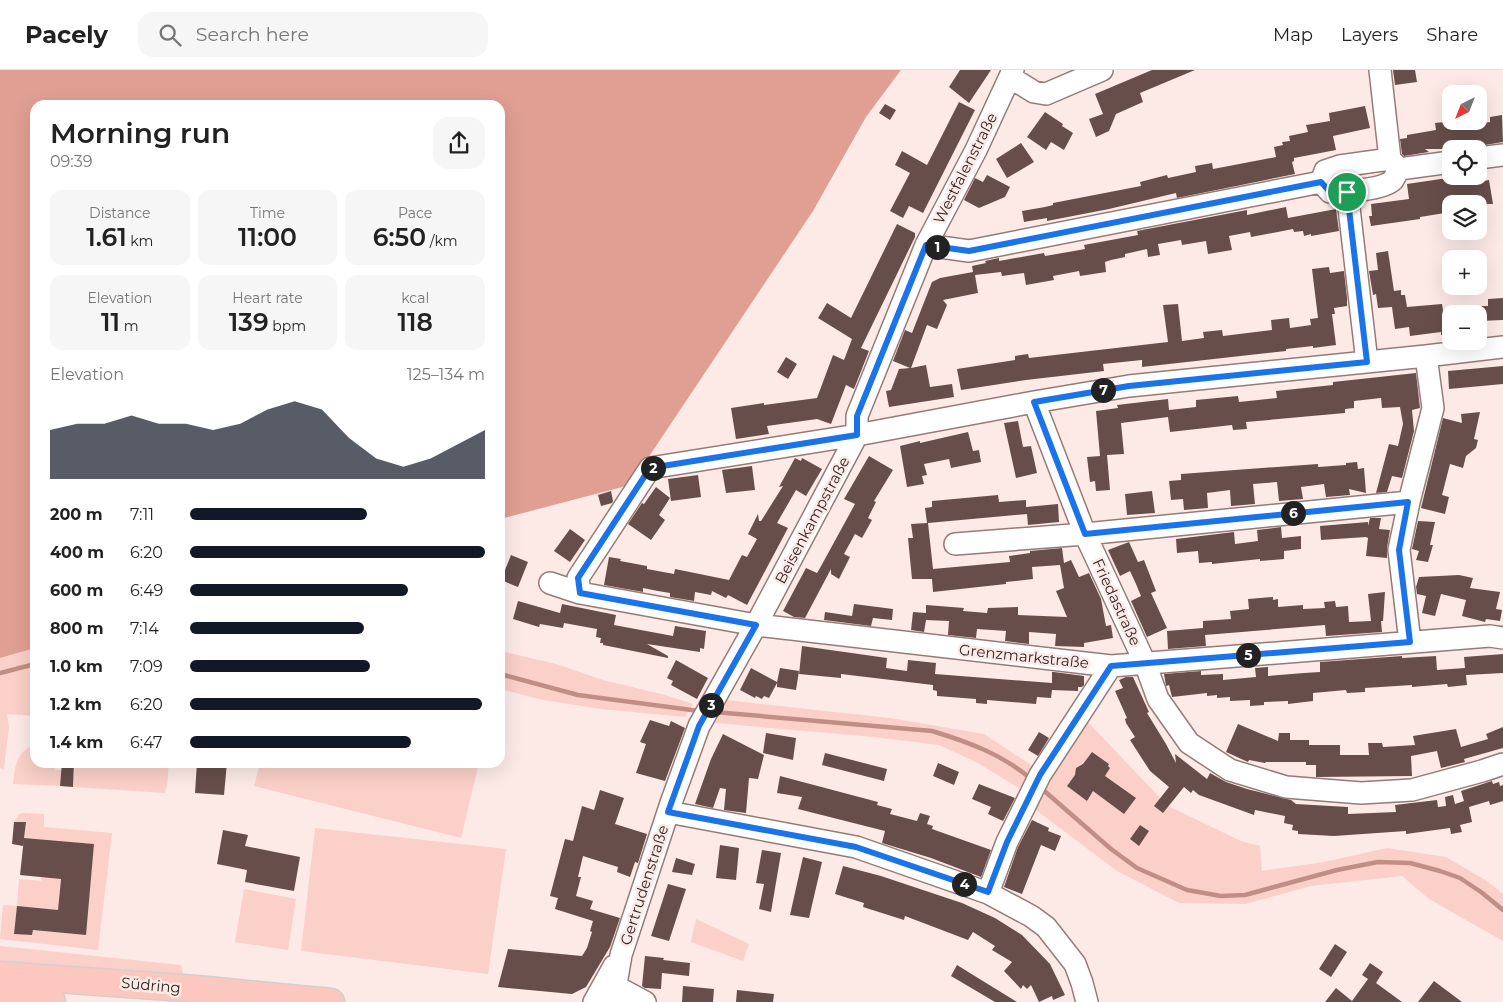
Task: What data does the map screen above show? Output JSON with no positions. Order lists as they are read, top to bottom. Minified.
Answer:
{"streets":{"main road":["Südring"],"street":["Westfalenstraße","Beisenkampstraße","Friedastraße","Grenzmarkstraße","Gertrudenstraße"]},"crossings":[["Westfalenstraße","Beisenkampstraße"],["Beisenkampstraße","Grenzmarkstraße"],["Beisenkampstraße","Gertrudenstraße"],["Friedastraße","Grenzmarkstraße"],["Grenzmarkstraße","Gertrudenstraße"]],"north":"bottom left","page":{"header":"Pacely","search":"Search here","nav":["Map","Layers","Share"],"map_buttons":["+","−"],"heading":["Morning run","09:39"],"stats":[["Distance","1.61 km"],["Time","11:00"],["Pace","6:50 /km"],["Elevation","11 m"],["Heart rate","139 bpm"],["kcal","118"]],"pins":["1","7","2","6","5","3","4"],"chart":["Elevation","125–134 m"],"list":[{"name":"200 m","note":"7:11"},{"name":"400 m","note":"6:20"},{"name":"600 m","note":"6:49"},{"name":"800 m","note":"7:14"},{"name":"1.0 km","note":"7:09"},{"name":"1.2 km","note":"6:20"},{"name":"1.4 km","note":"6:47"}]}}
